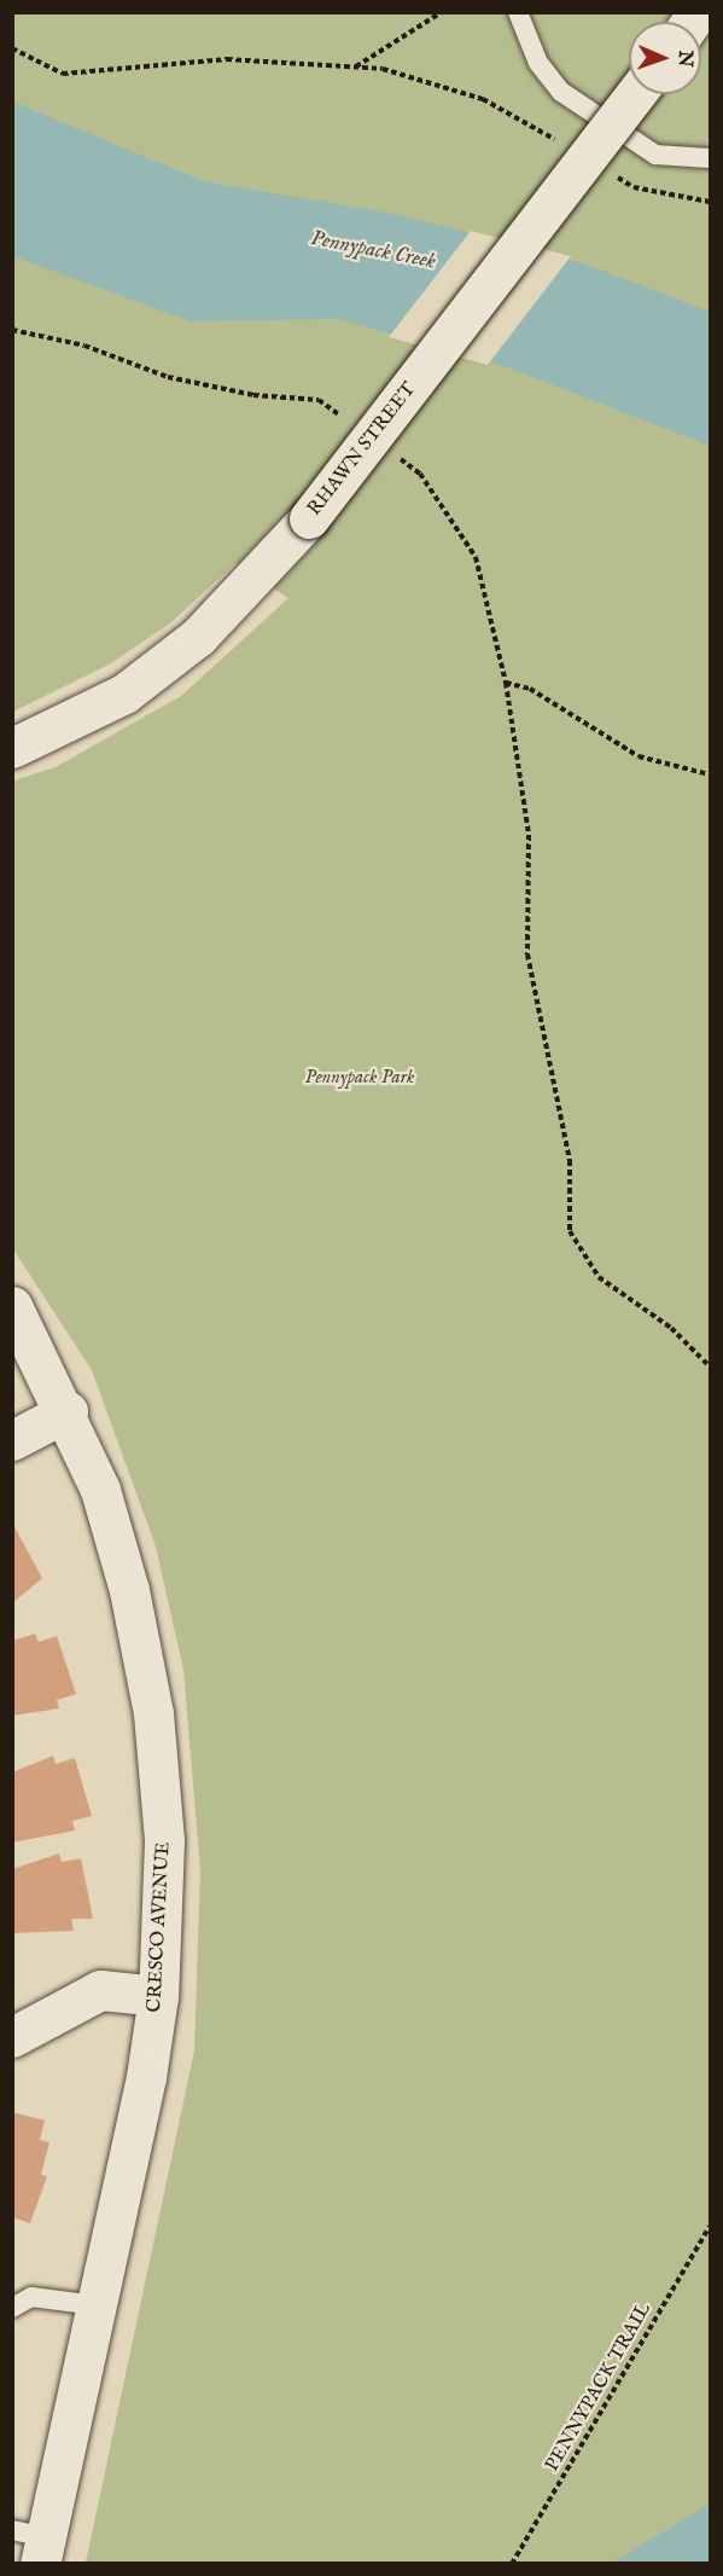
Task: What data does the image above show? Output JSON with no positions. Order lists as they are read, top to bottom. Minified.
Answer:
{"streets":{"street":["RHAWN STREET","CRESCO AVENUE"],"path":["PENNYPACK TRAIL"]},"water":["Pennypack Creek"],"parks":["Pennypack Park"],"north":"right"}
